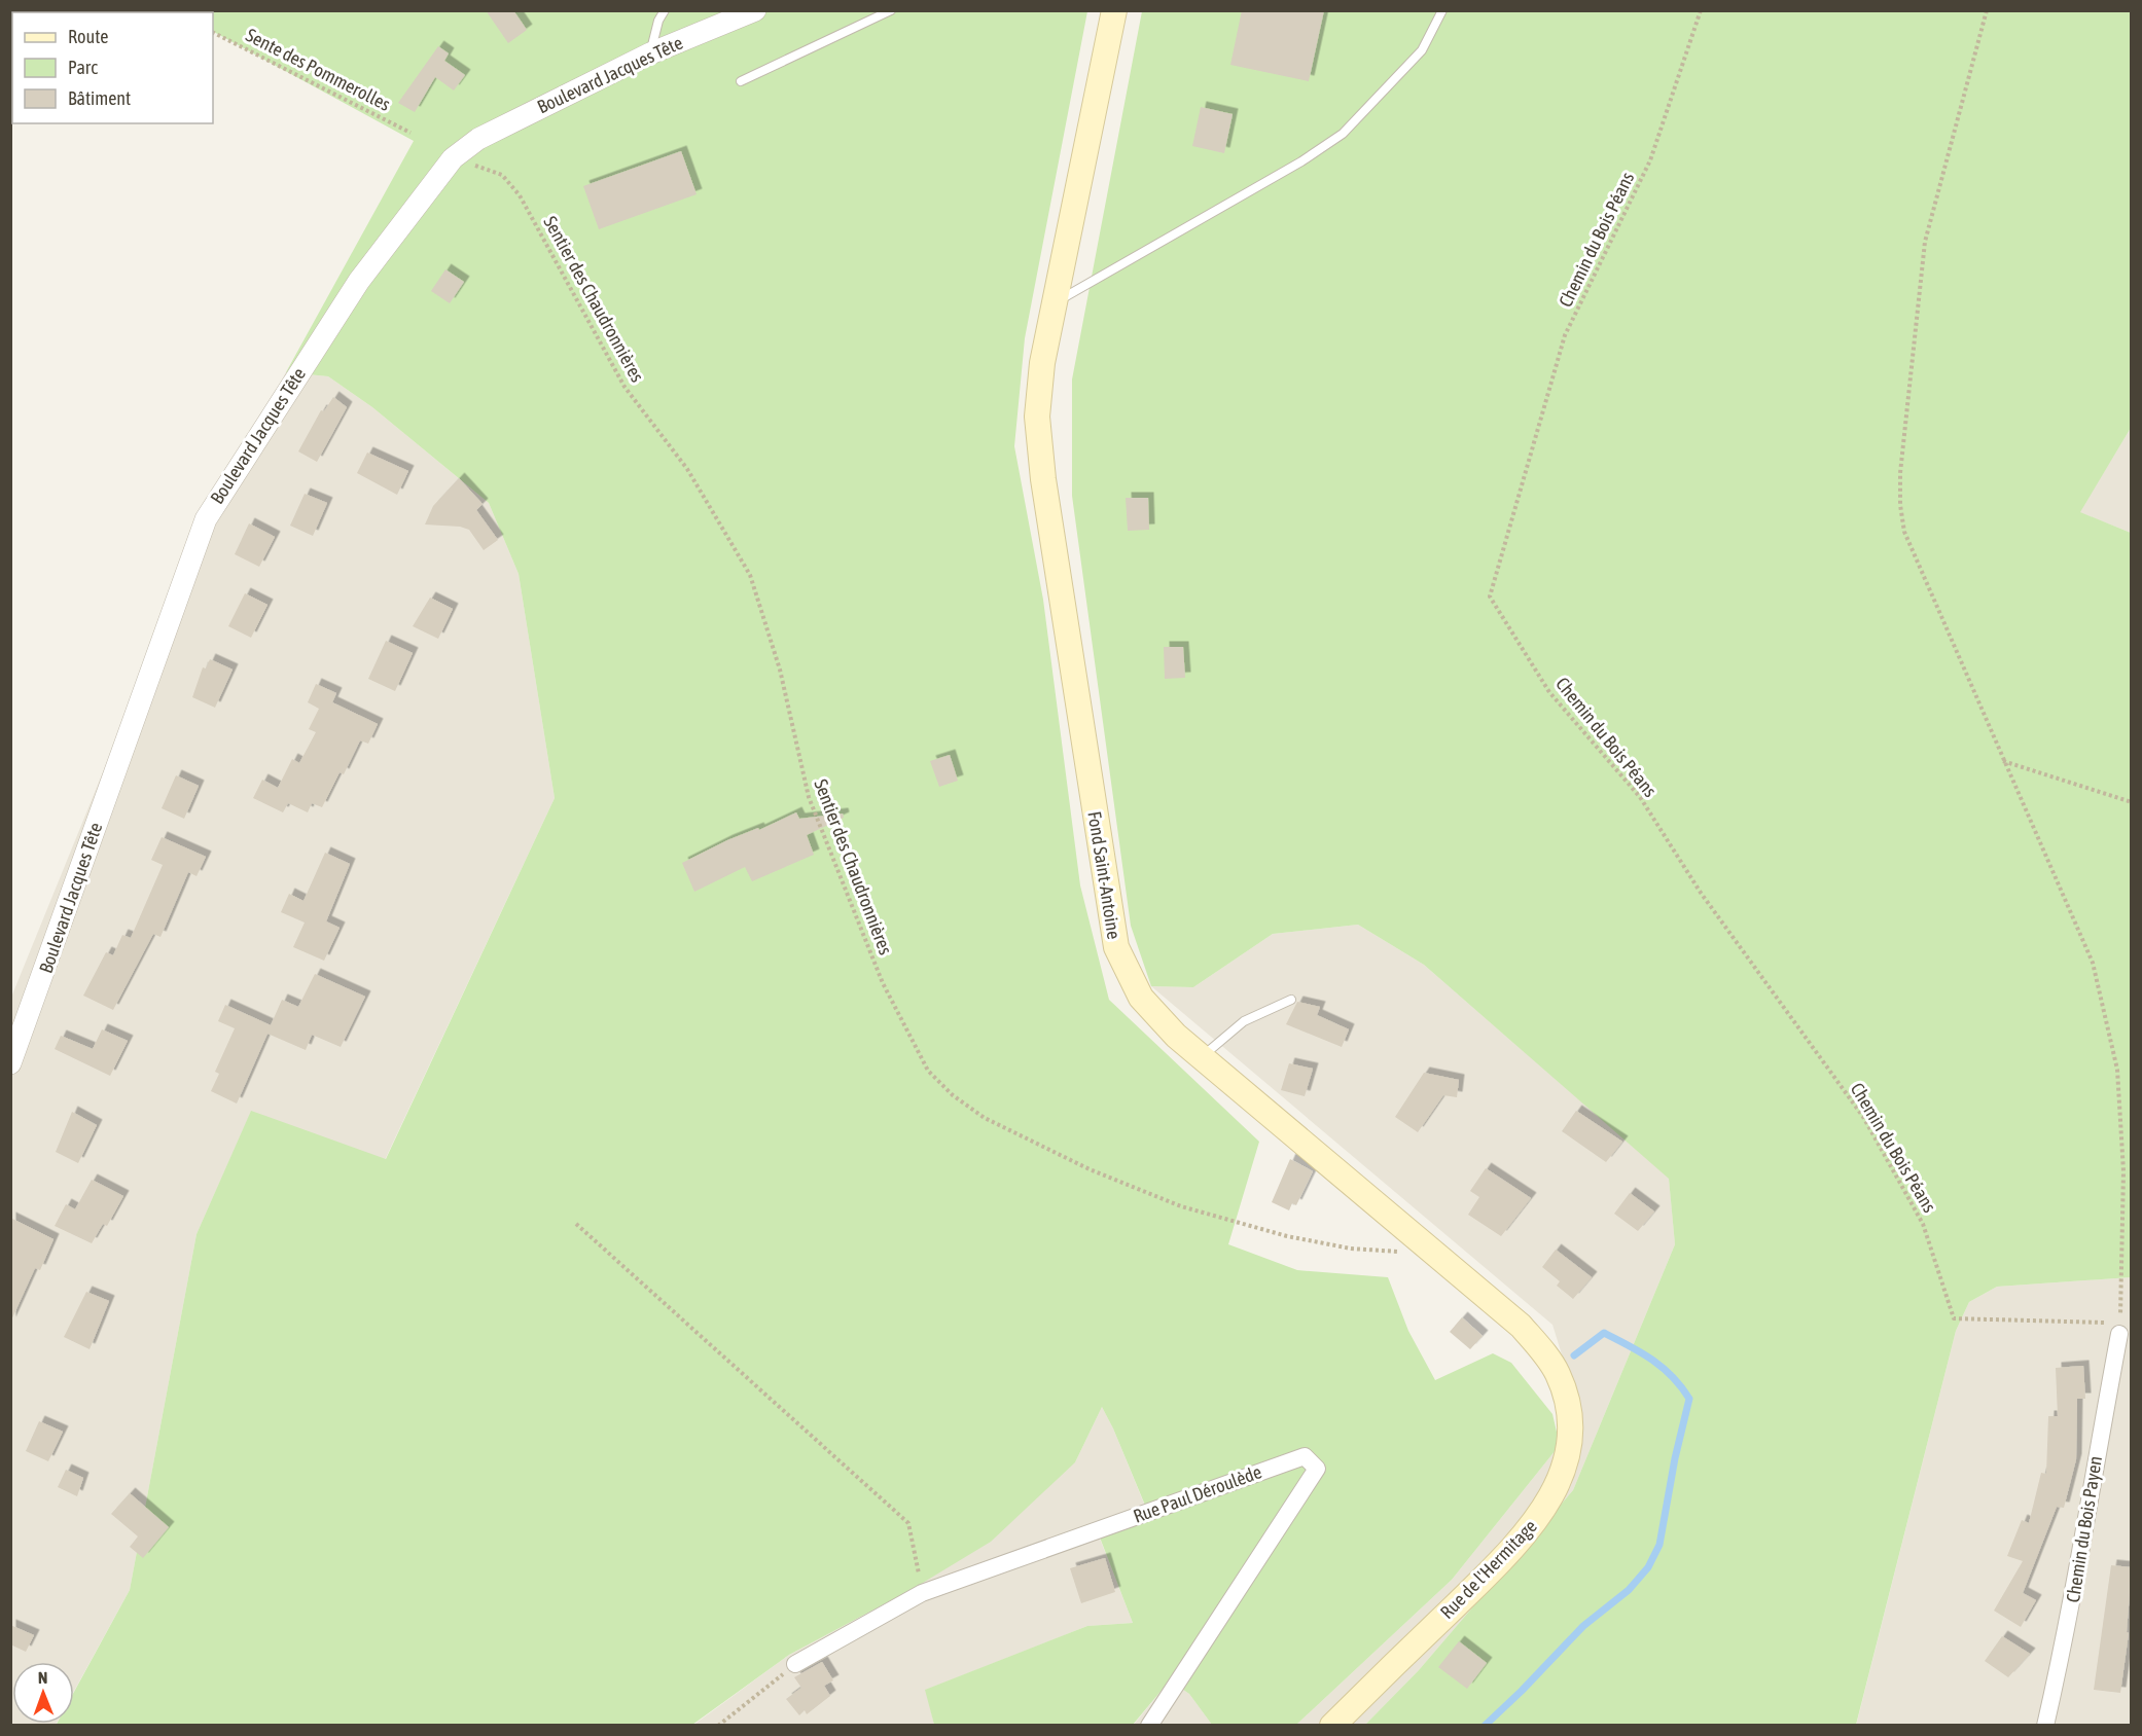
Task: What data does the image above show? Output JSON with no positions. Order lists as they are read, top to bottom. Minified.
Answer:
{"streets":{"main road":["Fond Saint-Antoine","Rue de l'Hermitage"],"street":["Boulevard Jacques Tête","Rue Paul Déroulède","Chemin du Bois Payen"],"path":["Sente des Pommerolles","Chemin du Bois Péans","Sentier des Chaudronnières"]},"crossings":[["Boulevard Jacques Tête","Sentier des Chaudronnières"],["Chemin du Bois Péans","Chemin du Bois Payen"],["Sentier des Chaudronnières","Fond Saint-Antoine"],["Sentier des Chaudronnières","Rue de l'Hermitage"],["Fond Saint-Antoine","Rue de l'Hermitage"]],"legend":["Route","Parc","Bâtiment"],"north":"top"}
